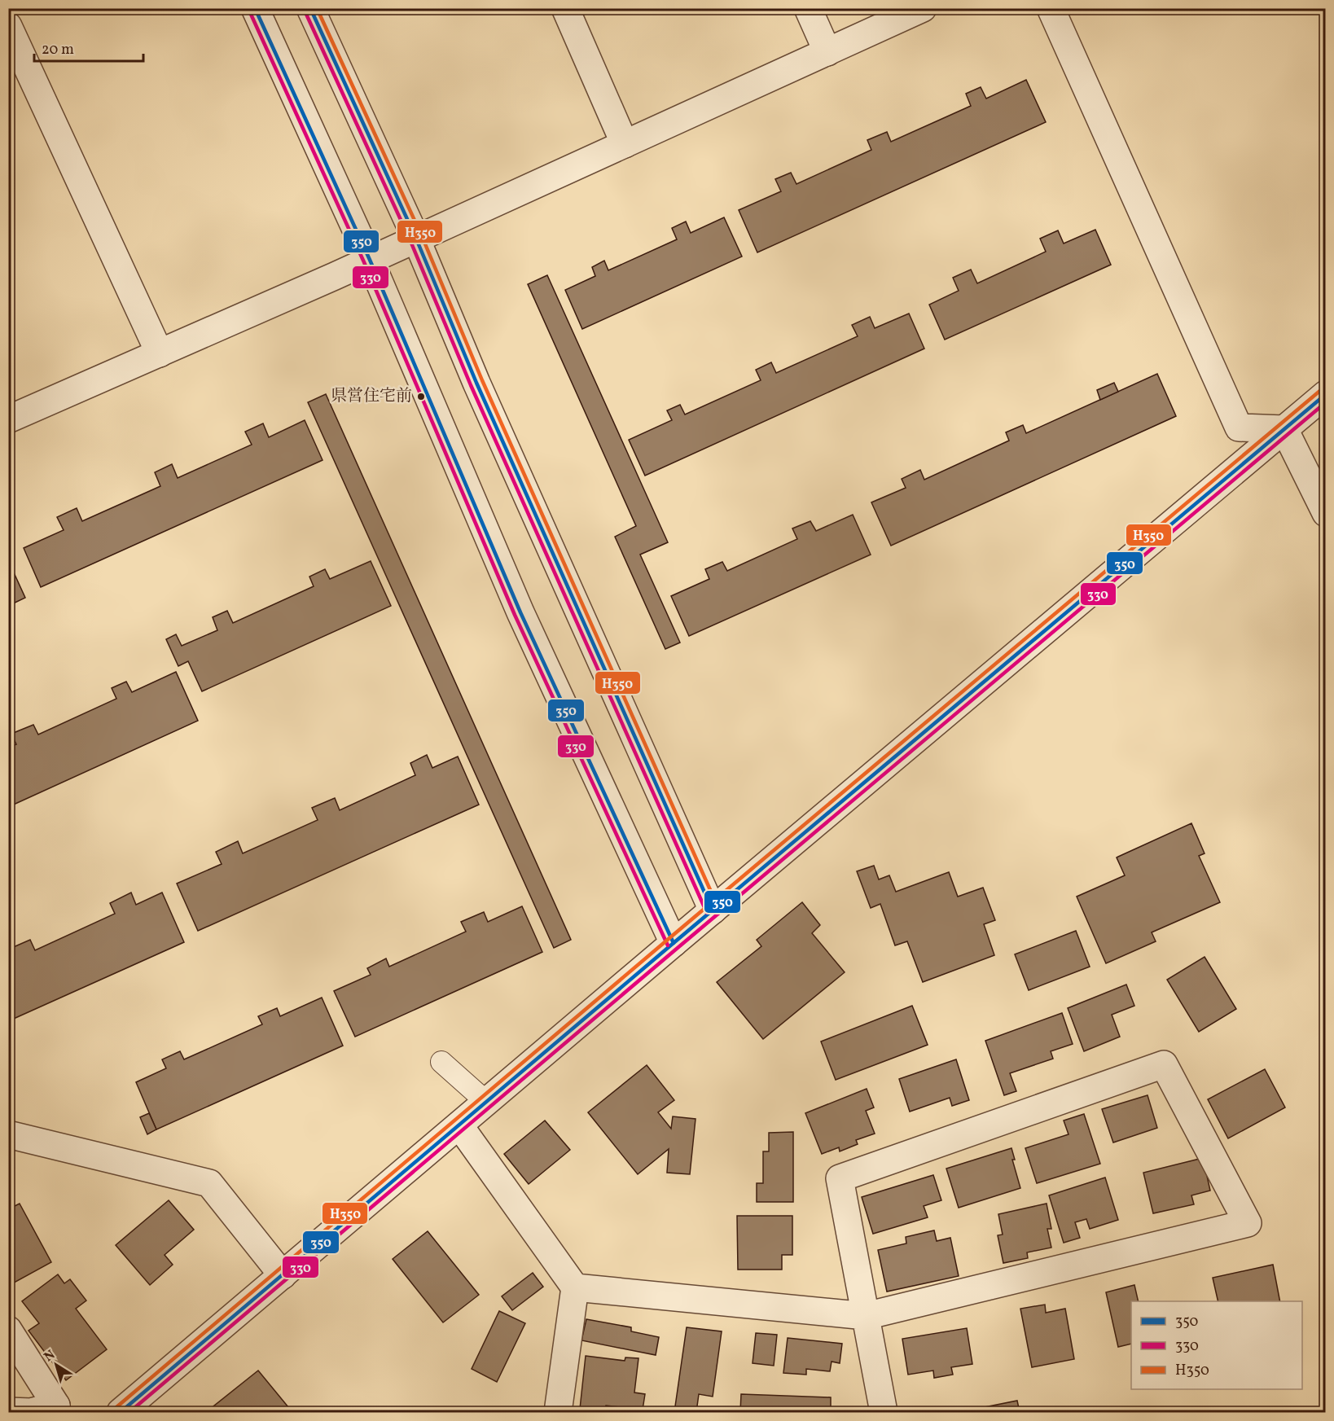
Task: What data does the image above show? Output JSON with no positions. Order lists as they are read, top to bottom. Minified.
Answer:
{"places":["県営住宅前"],"lines":["transit line 350","transit line H350","transit line 330"],"legend":["350","330","H350"],"scale_bar":"20 m","north":"top left"}
